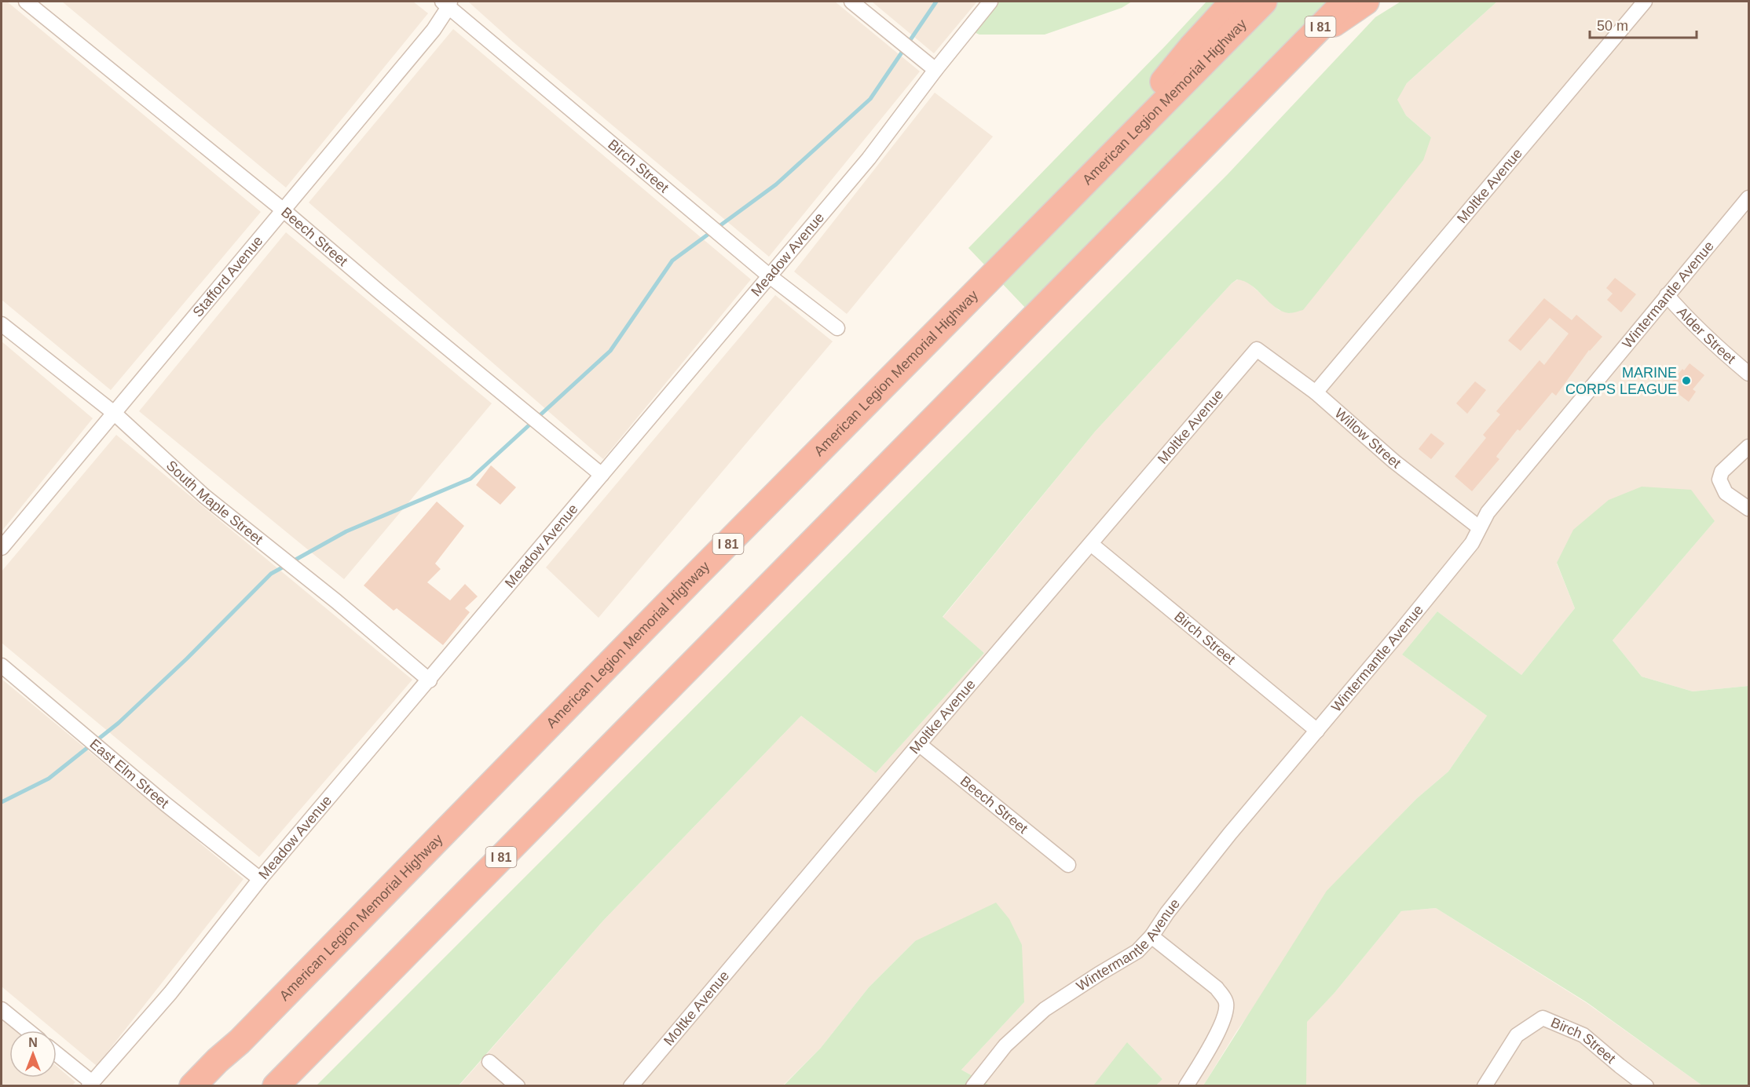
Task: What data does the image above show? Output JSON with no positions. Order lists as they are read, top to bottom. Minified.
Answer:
{"streets":{"highway":["I 81","American Legion Memorial Highway"],"street":["Birch Street","Moltke Avenue","Beech Street","Meadow Avenue","Stafford Avenue","Wintermantle Avenue","Alder Street","Willow Street","South Maple Street","East Elm Street"]},"crossings":[["Birch Street","Moltke Avenue"],["Birch Street","Meadow Avenue"],["Birch Street","Stafford Avenue"],["Birch Street","Wintermantle Avenue"],["Moltke Avenue","Beech Street"],["Moltke Avenue","Willow Street"],["Beech Street","Meadow Avenue"],["Beech Street","Stafford Avenue"],["Meadow Avenue","South Maple Street"],["Meadow Avenue","East Elm Street"],["Stafford Avenue","South Maple Street"],["Wintermantle Avenue","Alder Street"],["Wintermantle Avenue","Willow Street"]],"places":["MARINE CORPS LEAGUE"],"scale_bar":"50 m","north":"top"}
